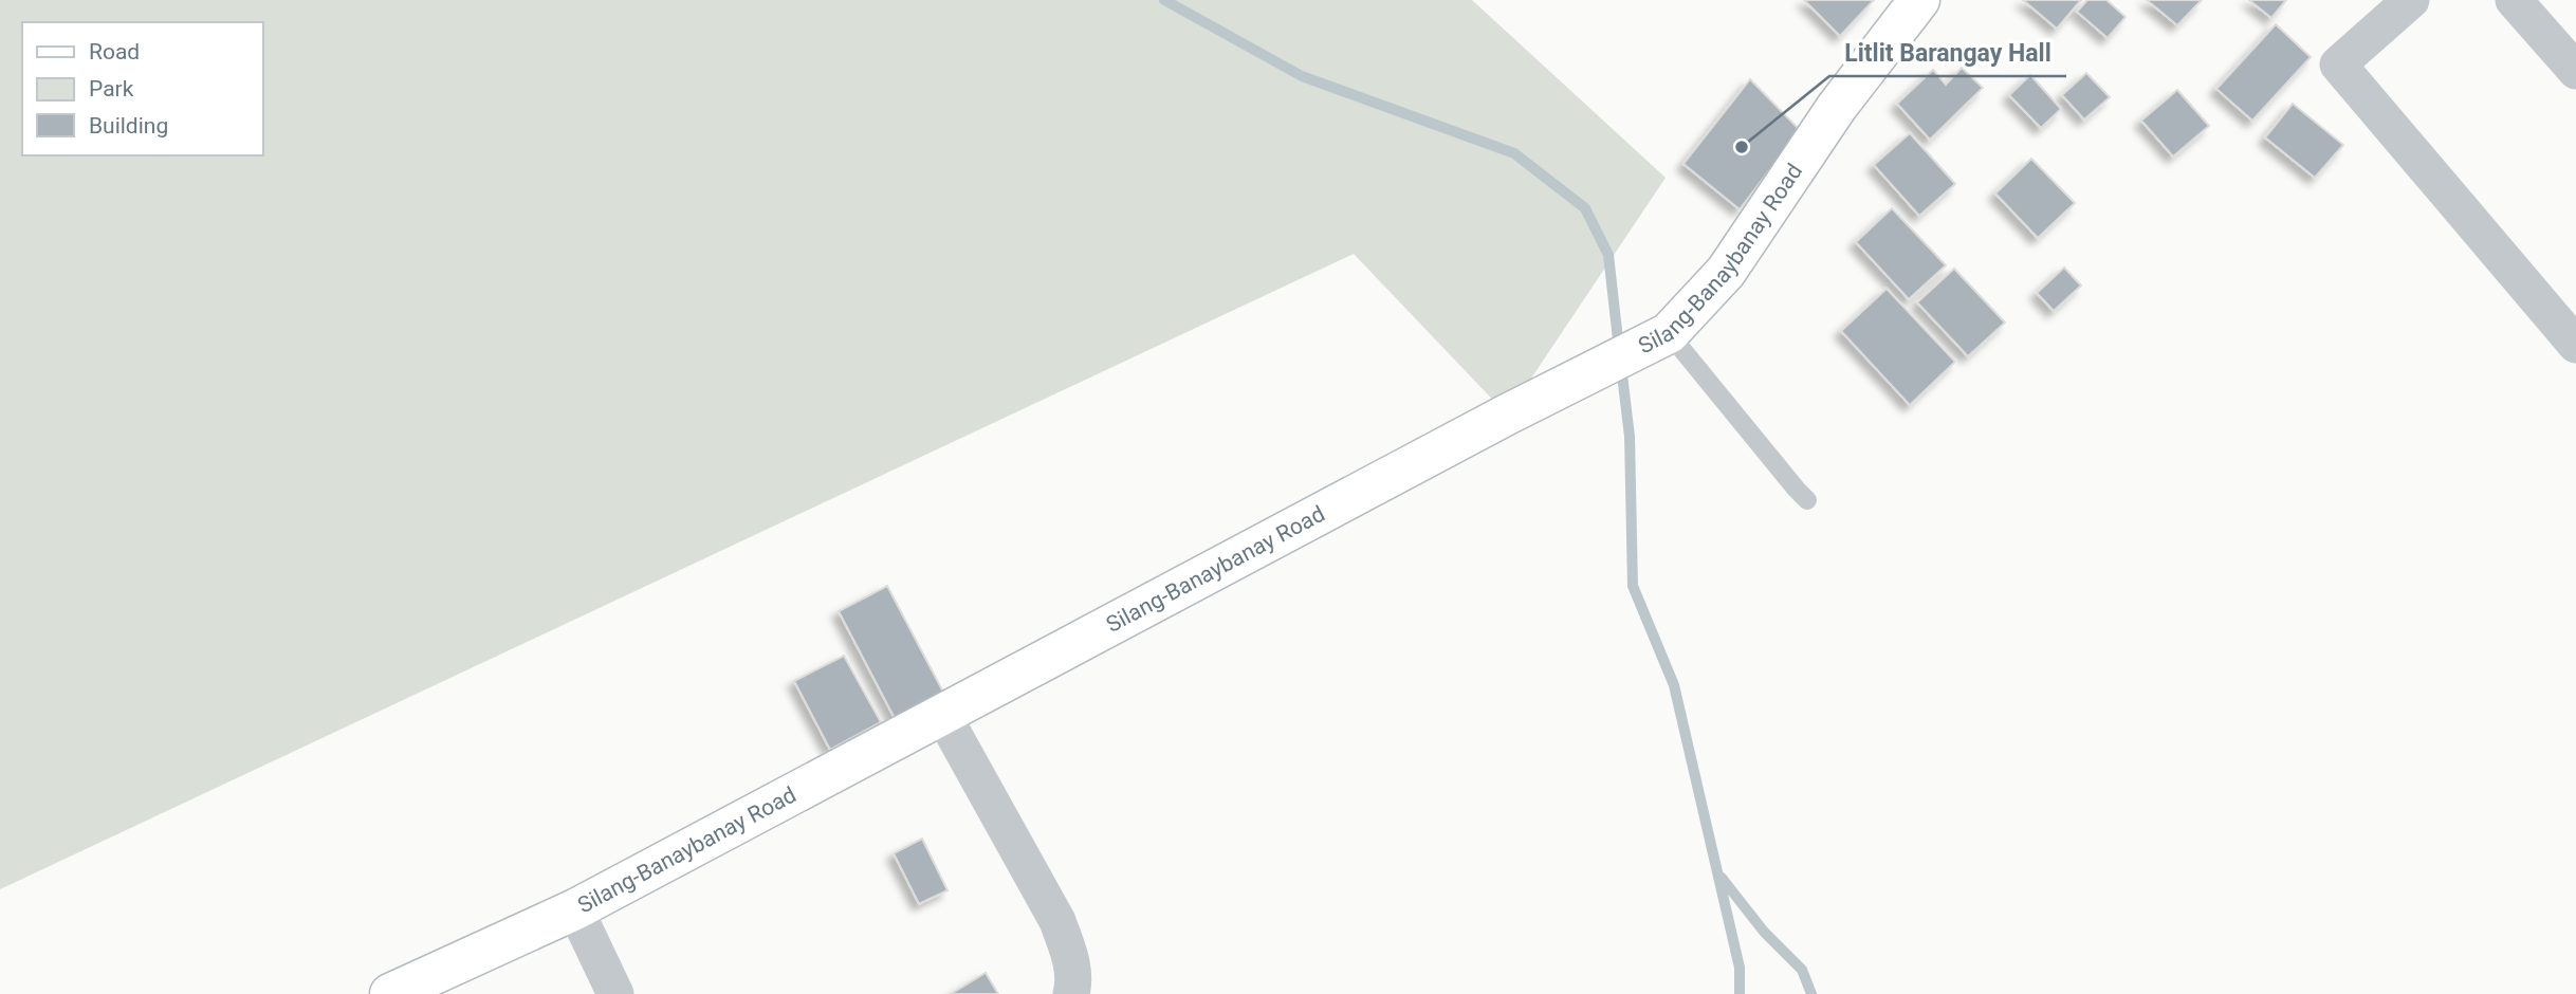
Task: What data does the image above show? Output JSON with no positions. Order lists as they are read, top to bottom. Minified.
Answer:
{"streets":{"main road":["Silang-Banaybanay Road"]},"places":["Litlit Barangay Hall"],"legend":["Road","Park","Building"]}
